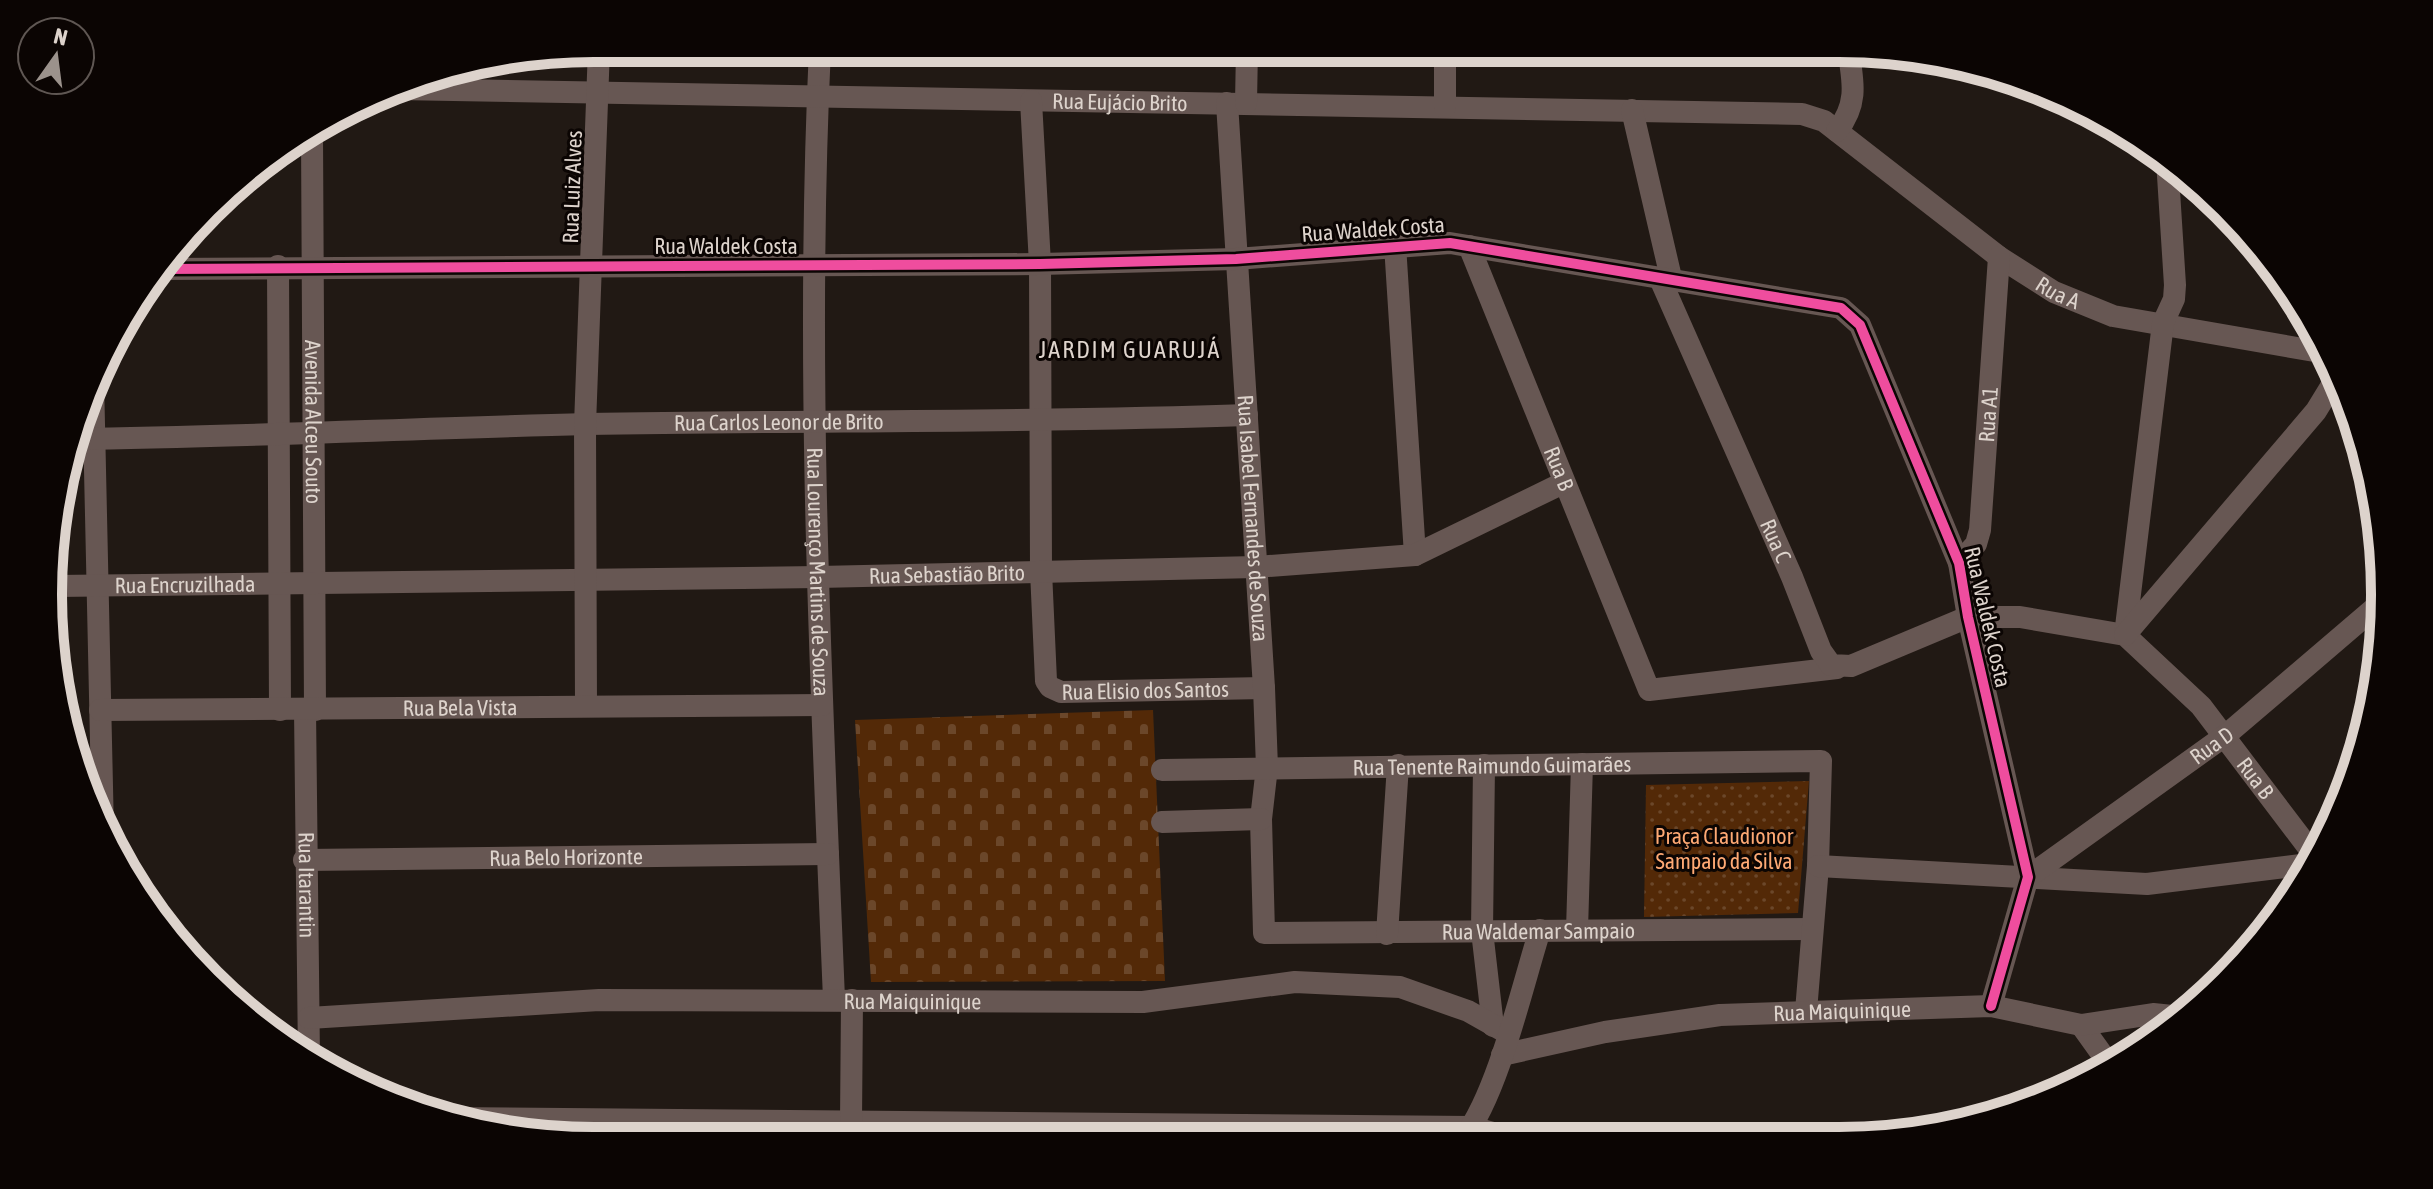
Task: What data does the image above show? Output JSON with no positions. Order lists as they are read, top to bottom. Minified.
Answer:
{"streets":{"street":["Rua Eujácio Brito","Rua Luiz Alves","Rua Waldek Costa","Rua A","Rua A1","Avenida Alceu Souto","Rua Carlos Leonor de Brito","Rua B","Rua Isabel Fernandes de Souza","Rua C","Rua Lourenço Martins de Souza","Rua Sebastião Brito","Rua Encruzilhada","Rua Elisio dos Santos","Rua Bela Vista","Rua D","Rua Tenente Raimundo Guimarães","Rua Belo Horizonte","Rua Itarantin","Rua Waldemar Sampaio","Rua Maiquinique"]},"crossings":[["Rua Eujácio Brito","Rua Luiz Alves"],["Rua Eujácio Brito","Rua A"],["Rua Eujácio Brito","Rua Isabel Fernandes de Souza"],["Rua Eujácio Brito","Rua C"],["Rua Eujácio Brito","Rua Lourenço Martins de Souza"],["Rua Eujácio Brito","Rua Elisio dos Santos"],["Rua Luiz Alves","Rua Waldek Costa"],["Rua Luiz Alves","Rua Carlos Leonor de Brito"],["Rua Luiz Alves","Rua Sebastião Brito"],["Rua Luiz Alves","Rua Bela Vista"],["Rua Waldek Costa","Rua A1"],["Rua Waldek Costa","Avenida Alceu Souto"],["Rua Waldek Costa","Rua B"],["Rua Waldek Costa","Rua Isabel Fernandes de Souza"],["Rua Waldek Costa","Rua C"],["Rua Waldek Costa","Rua Lourenço Martins de Souza"],["Rua Waldek Costa","Rua Elisio dos Santos"],["Rua Waldek Costa","Rua D"],["Rua Waldek Costa","Rua Maiquinique"],["Rua A","Rua A1"],["Avenida Alceu Souto","Rua Carlos Leonor de Brito"],["Avenida Alceu Souto","Rua Sebastião Brito"],["Avenida Alceu Souto","Rua Encruzilhada"],["Avenida Alceu Souto","Rua Bela Vista"],["Avenida Alceu Souto","Rua Itarantin"],["Rua Carlos Leonor de Brito","Rua Isabel Fernandes de Souza"],["Rua Carlos Leonor de Brito","Rua Lourenço Martins de Souza"],["Rua Carlos Leonor de Brito","Rua Elisio dos Santos"],["Rua B","Rua C"],["Rua B","Rua Sebastião Brito"],["Rua B","Rua D"],["Rua Isabel Fernandes de Souza","Rua Sebastião Brito"],["Rua Isabel Fernandes de Souza","Rua Elisio dos Santos"],["Rua Isabel Fernandes de Souza","Rua Tenente Raimundo Guimarães"],["Rua Isabel Fernandes de Souza","Rua Waldemar Sampaio"],["Rua Lourenço Martins de Souza","Rua Sebastião Brito"],["Rua Lourenço Martins de Souza","Rua Bela Vista"],["Rua Lourenço Martins de Souza","Rua Belo Horizonte"],["Rua Lourenço Martins de Souza","Rua Maiquinique"],["Rua Sebastião Brito","Rua Encruzilhada"],["Rua Sebastião Brito","Rua Elisio dos Santos"],["Rua Bela Vista","Rua Itarantin"],["Rua Belo Horizonte","Rua Itarantin"],["Rua Itarantin","Rua Maiquinique"]],"districts":["JARDIM GUARUJÁ"],"parks":["Praça Claudionor Sampaio da Silva"],"north":"top"}
